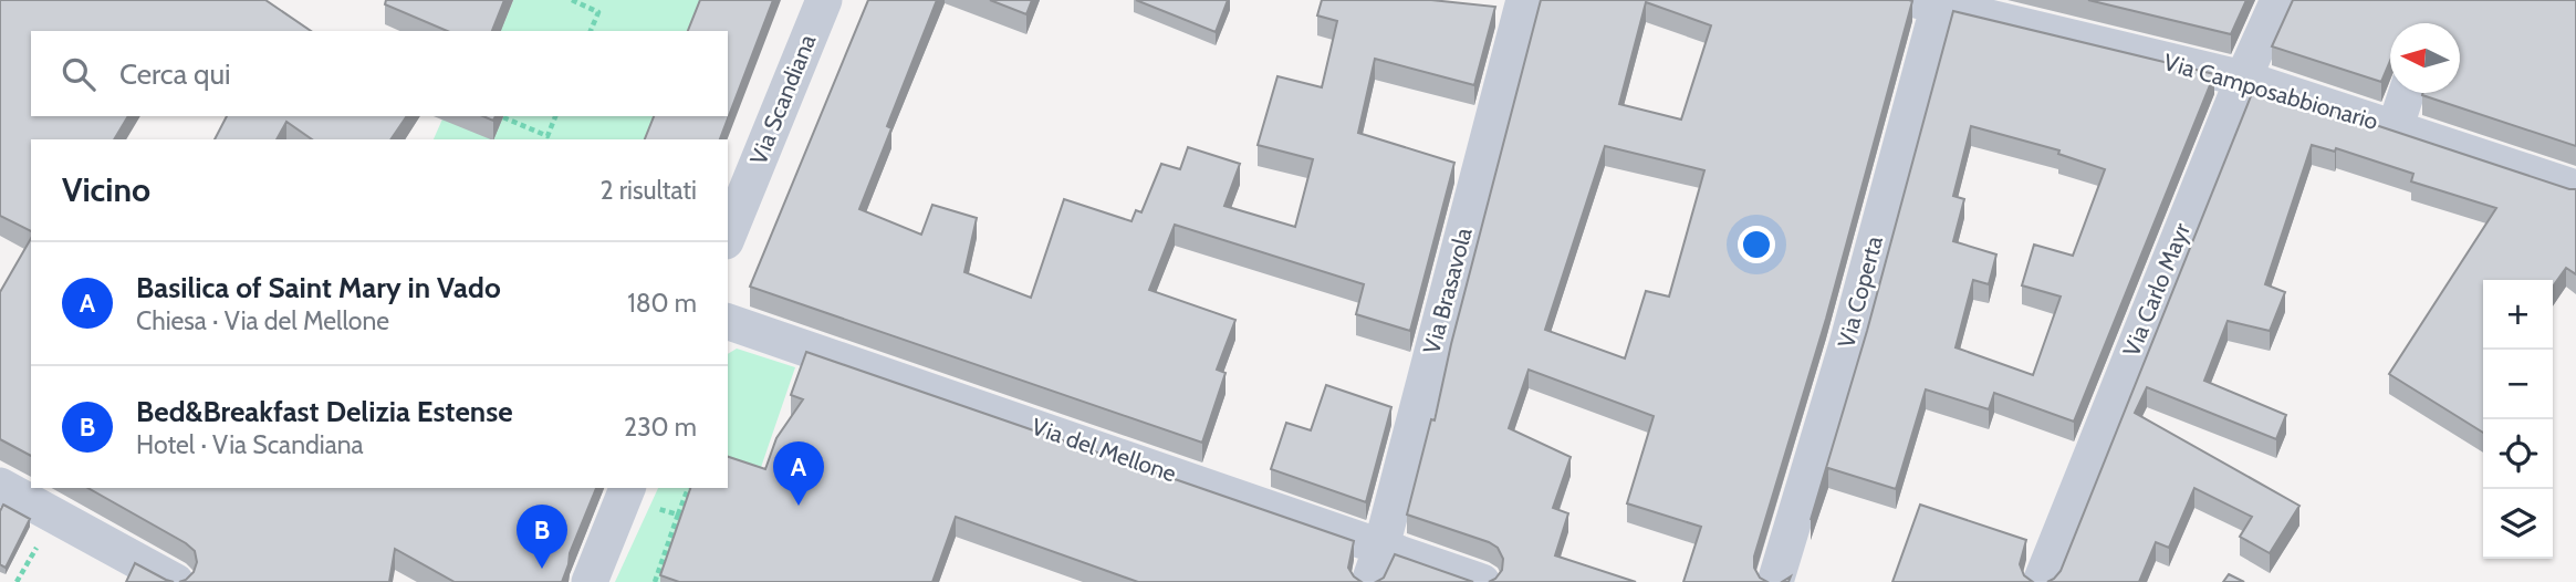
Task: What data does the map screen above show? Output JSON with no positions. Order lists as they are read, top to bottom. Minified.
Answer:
{"streets":{"street":["Via Camposabbionario","Via Scandiana","Via Carlo Mayr","Via Brasavola","Via Coperta","Via del Mellone"]},"crossings":[["Via Camposabbionario","Via Carlo Mayr"],["Via Camposabbionario","Via Coperta"],["Via Brasavola","Via del Mellone"]],"north":"left","page":{"search":"Cerca qui","heading":["Vicino","2 risultati"],"list":[{"mark":"A","name":"Basilica of Saint Mary in Vado","note":"Chiesa · Via del Mellone","value":"180 m"},{"mark":"B","name":"Bed&Breakfast Delizia Estense","note":"Hotel · Via Scandiana","value":"230 m"}],"map_buttons":["+","−"],"pins":["A","B"]}}
